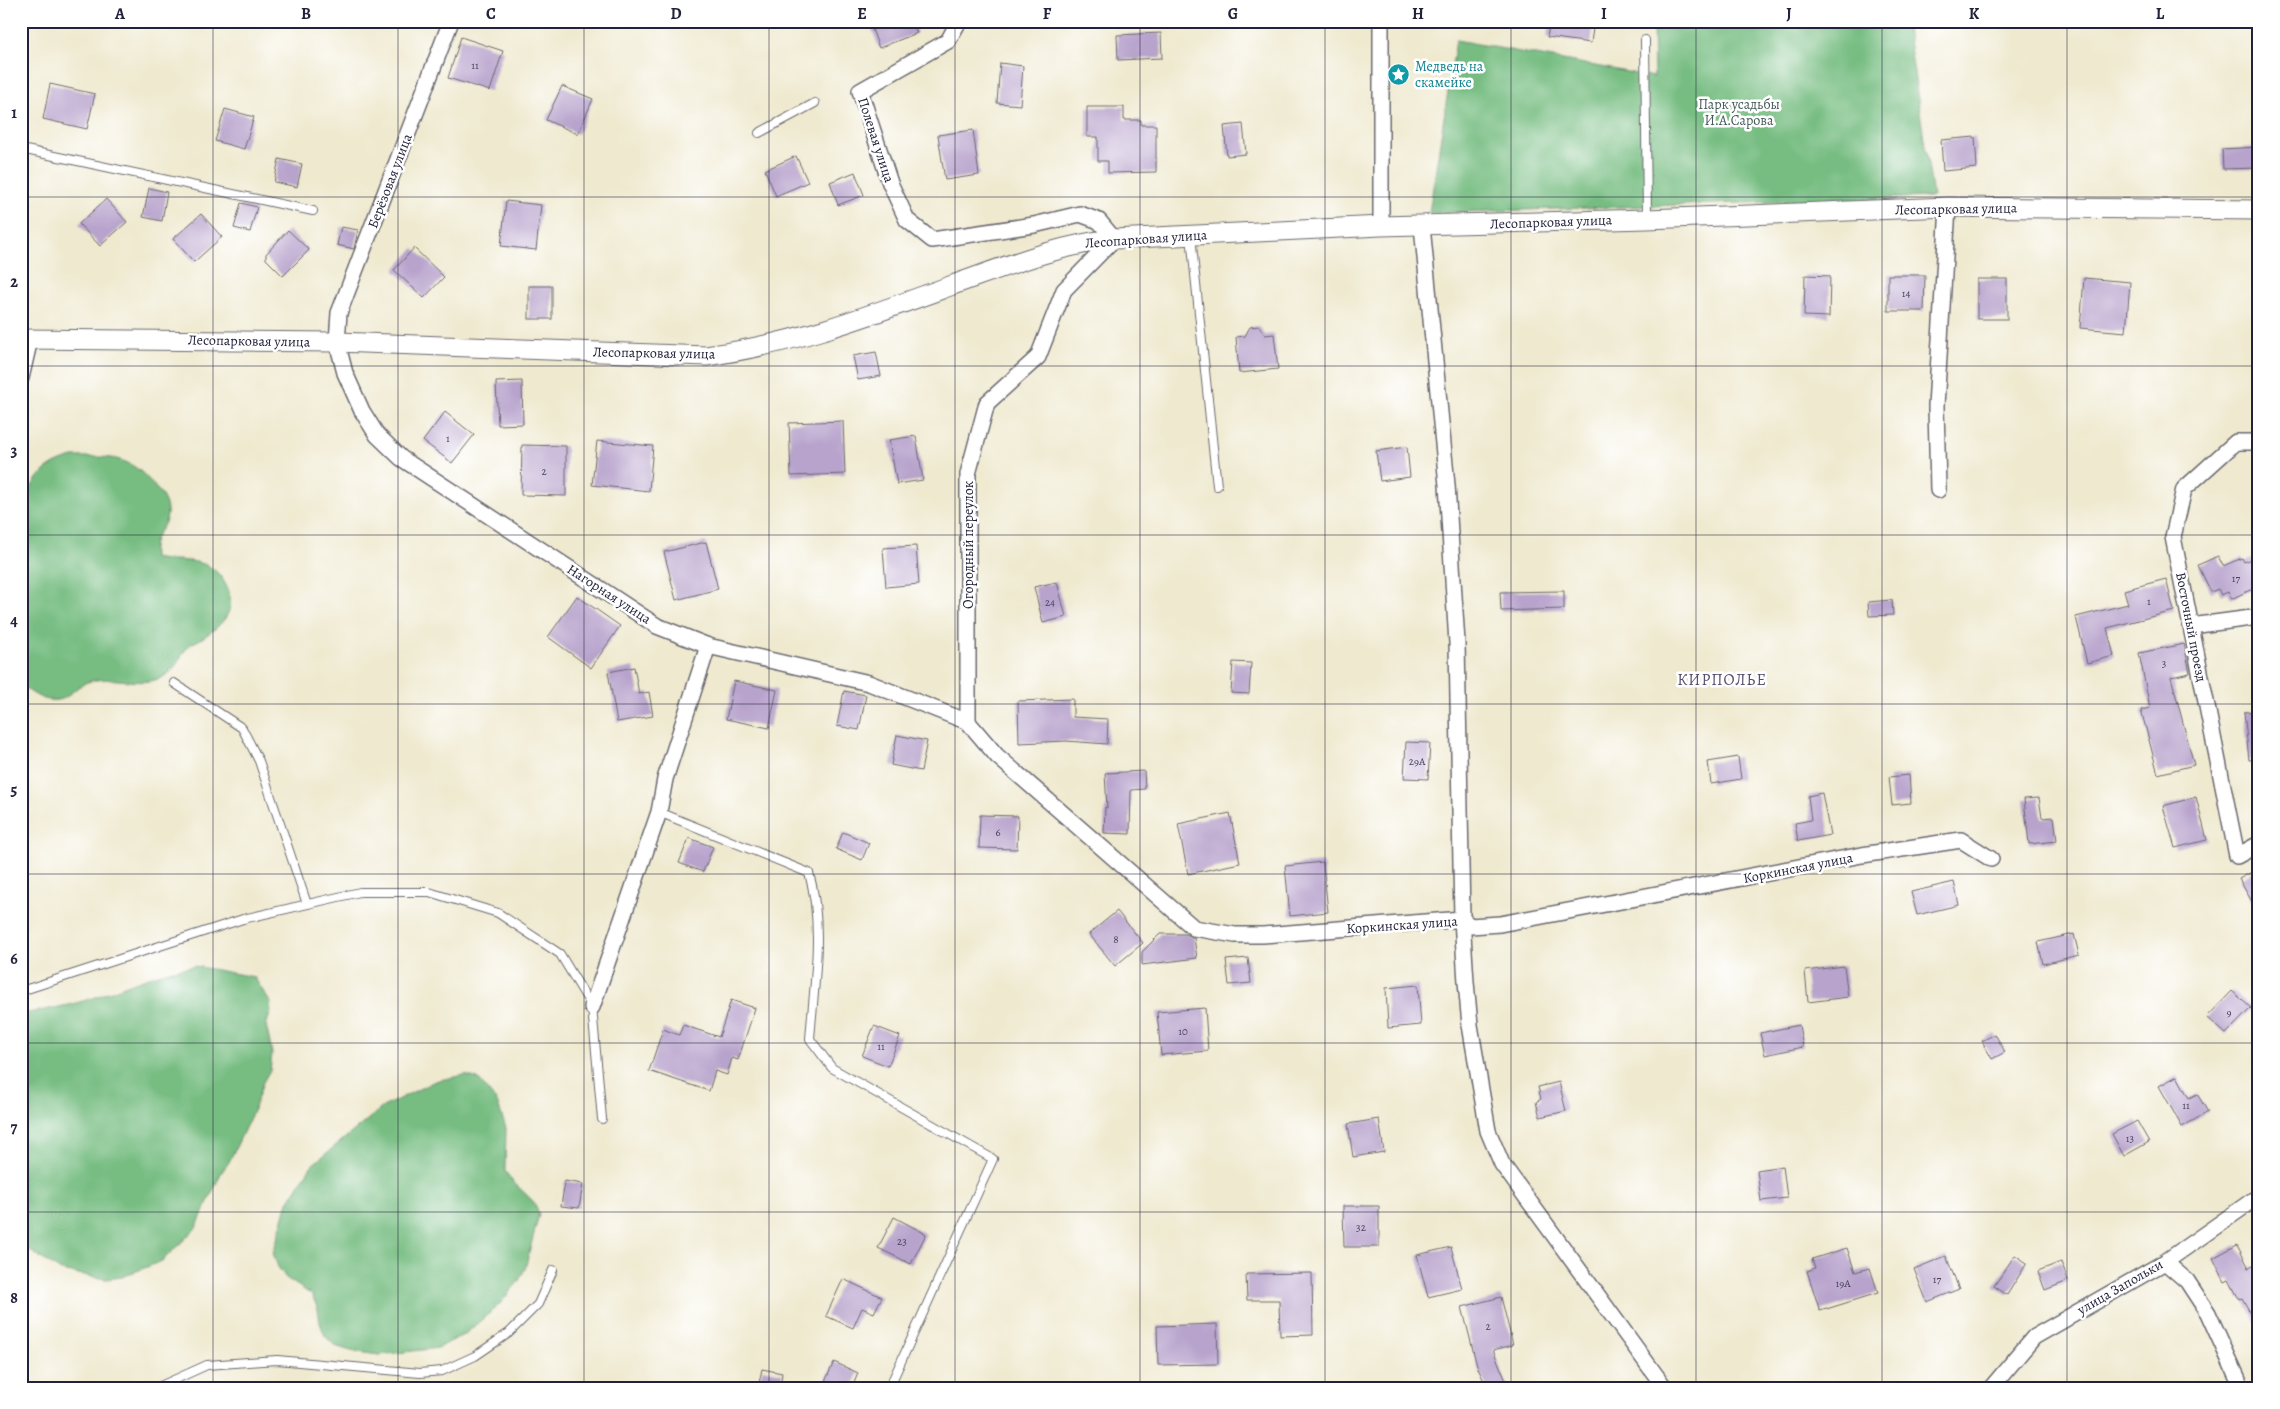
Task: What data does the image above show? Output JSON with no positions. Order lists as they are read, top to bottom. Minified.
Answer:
{"streets":{"street":["Полевая улица","Берёзовая улица","Лесопарковая улица","Огородный переулок","Нагорная улица","Восточный проезд","Коркинская улица","улица Запольки"]},"crossings":[["Полевая улица","Лесопарковая улица"],["Полевая улица","Огородный переулок"],["Берёзовая улица","Лесопарковая улица"],["Берёзовая улица","Нагорная улица"],["Лесопарковая улица","Огородный переулок"],["Лесопарковая улица","Нагорная улица"],["Огородный переулок","Нагорная улица"],["Огородный переулок","Коркинская улица"],["Нагорная улица","Коркинская улица"]],"districts":["КИРПОЛЬЕ"],"parks":["Парк усадьбы И.А.Сарова"],"places":{"place":["Медведь на скамейке"]},"house_numbers":["11","14","1","2","17","1","24","3","29А","6","8","9","10","11","11","13","32","23","17","19А","2"],"grid":{"columns":["A","B","C","D","E","F","G","H","I","J","K","L"],"rows":["1","2","3","4","5","6","7","8"]}}
